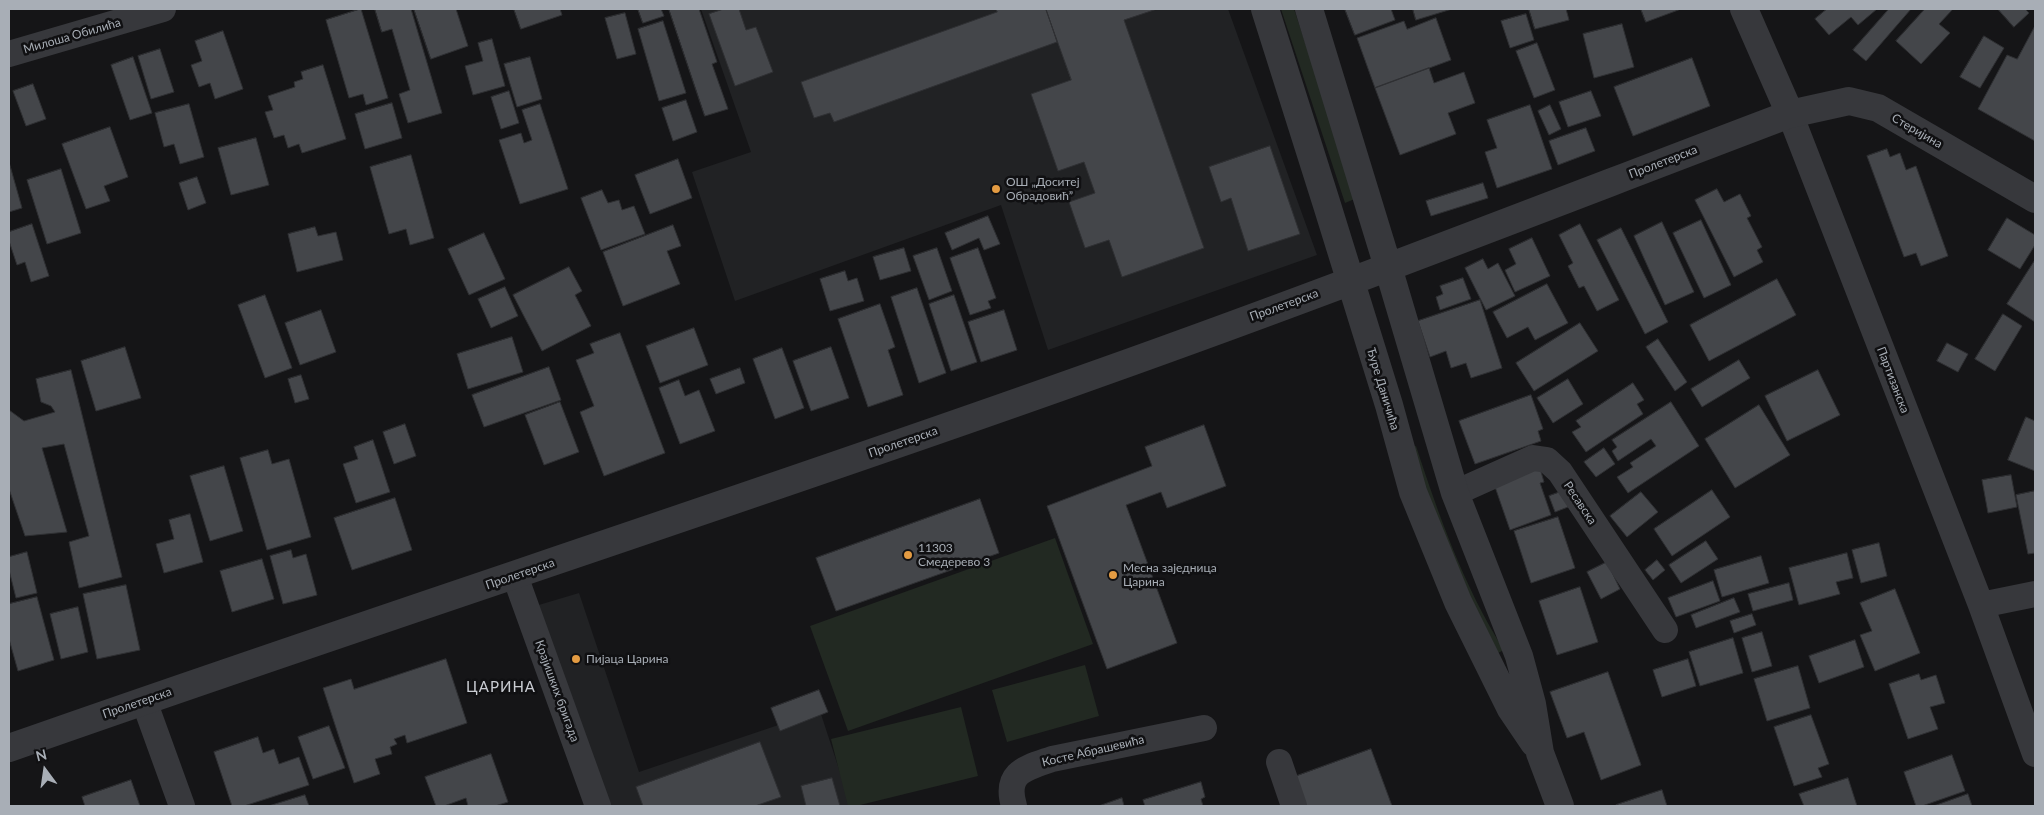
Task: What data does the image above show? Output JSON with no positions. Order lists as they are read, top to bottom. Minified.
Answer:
{"streets":{"street":["Милоша Обилића","Стеријина","Пролетерска","Партизанска","Ђуре Даничића","Ресавска","Крајишких бригада","Косте Абрашевића"]},"crossings":[["Стеријина","Пролетерска"],["Стеријина","Партизанска"],["Пролетерска","Партизанска"],["Пролетерска","Ђуре Даничића"],["Пролетерска","Крајишких бригада"],["Ђуре Даничића","Ресавска"]],"districts":["ЦАРИНА"],"places":["ОШ „Доситеј Обрадовић”","11303 Смедерево 3","Месна заједница Царина","Пијаца Царина"],"north":"top"}
